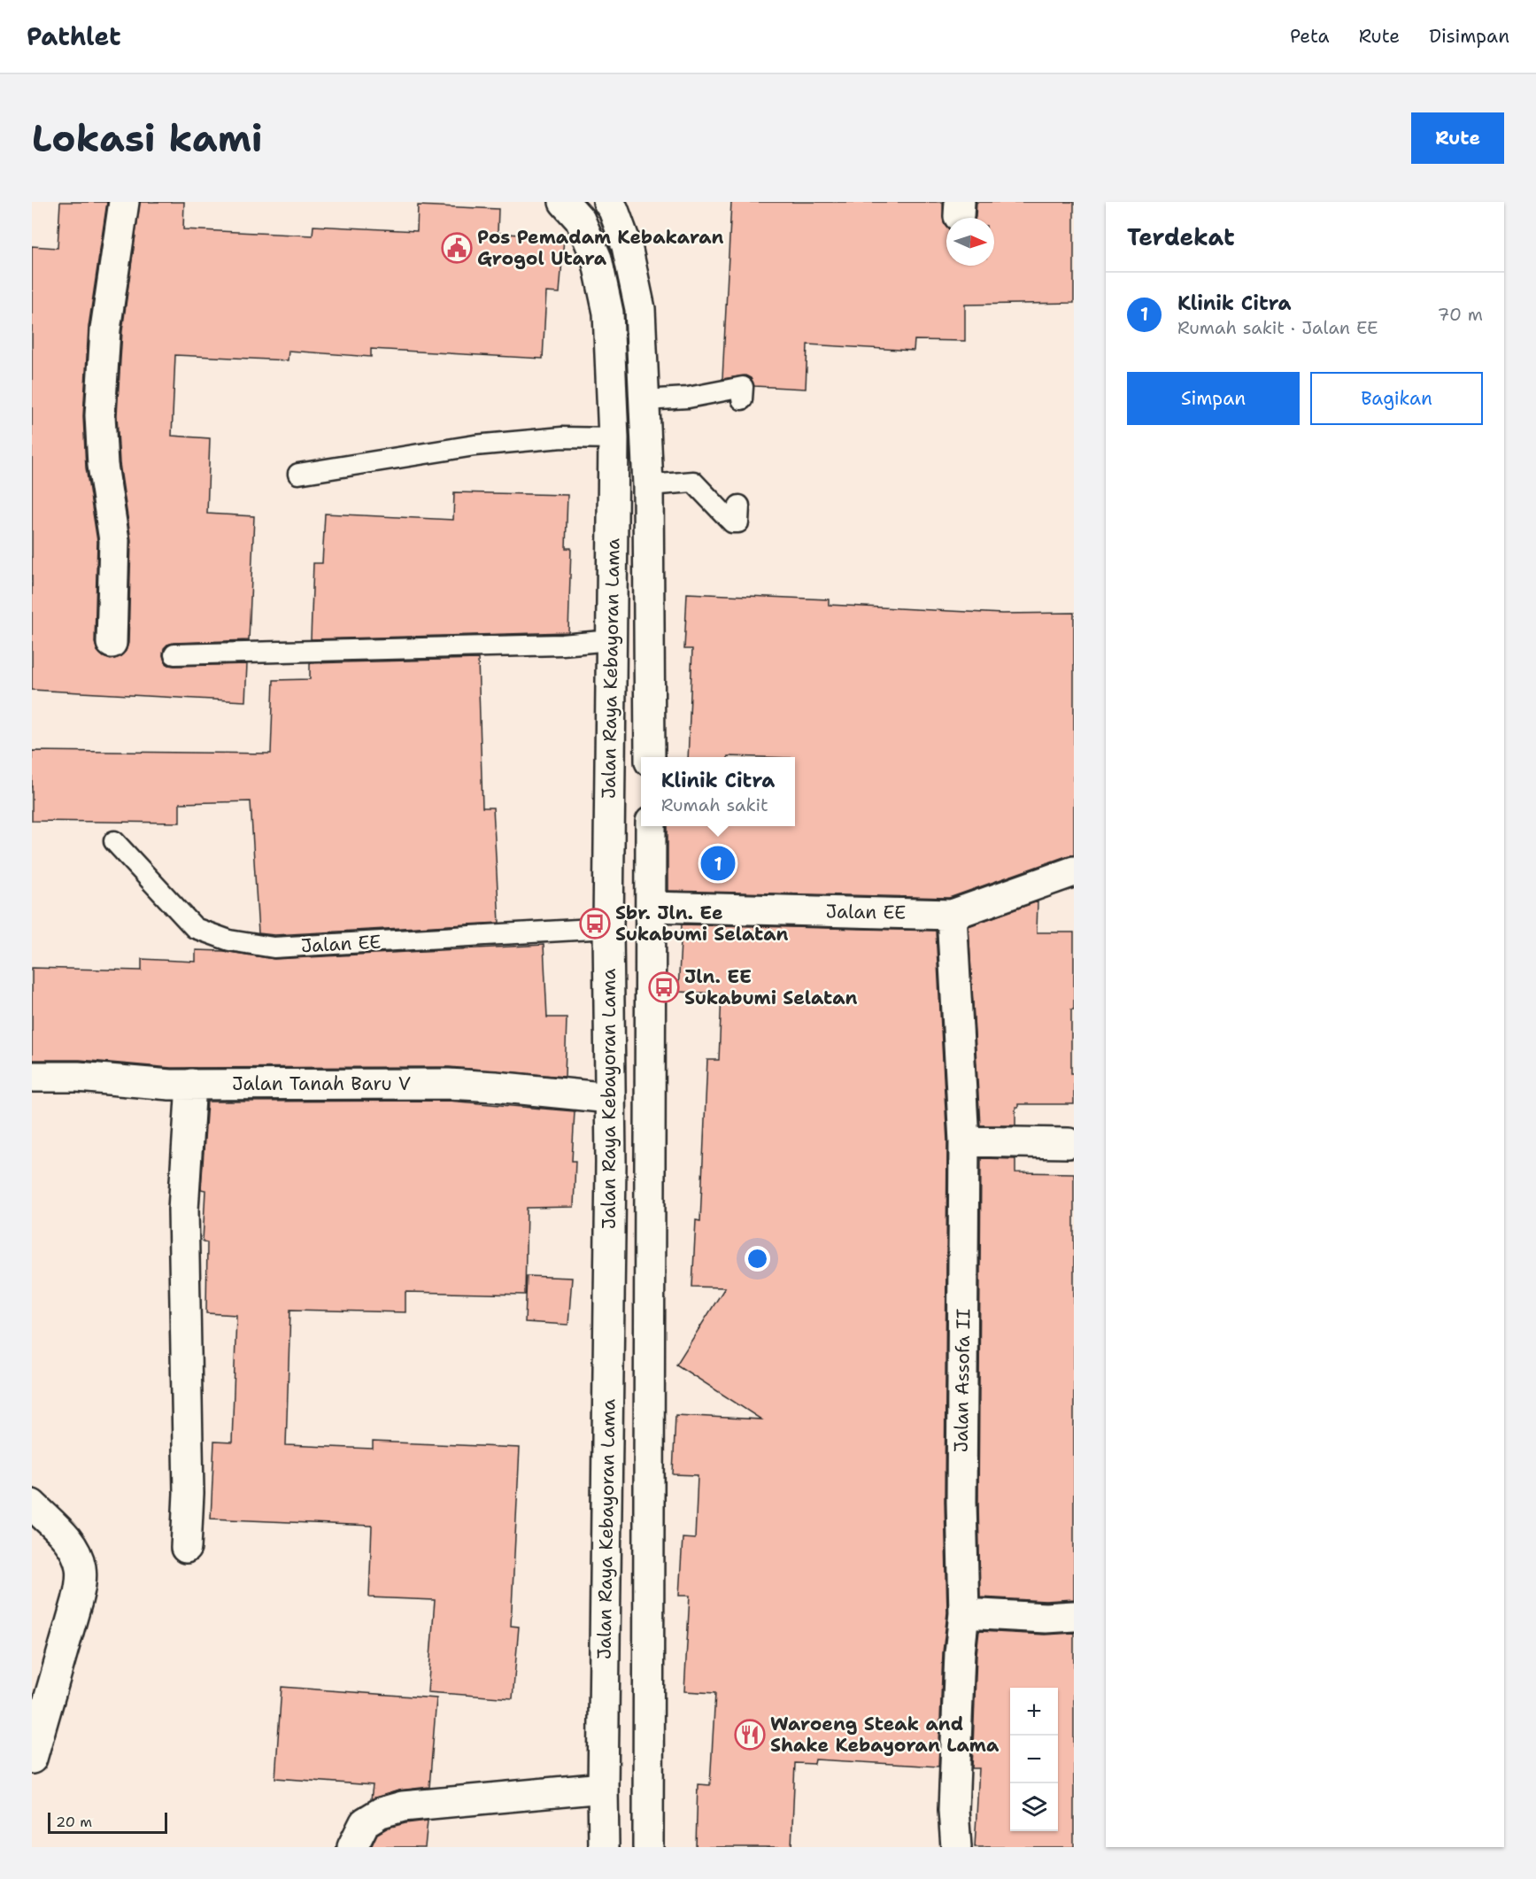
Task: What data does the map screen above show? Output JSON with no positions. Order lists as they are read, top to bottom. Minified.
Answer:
{"streets":{"street":["Jalan Raya Kebayoran Lama","Jalan EE","Jalan Tanah Baru V","Jalan Assofa II"]},"crossings":[["Jalan Raya Kebayoran Lama","Jalan EE"],["Jalan Raya Kebayoran Lama","Jalan Tanah Baru V"],["Jalan EE","Jalan Assofa II"]],"places":{"public building":["Pos Pemadam Kebakaran Grogol Utara"],"bus stop":["Sbr. Jln. Ee Sukabumi Selatan","Jln. EE Sukabumi Selatan"],"restaurant":["Waroeng Steak and Shake Kebayoran Lama"]},"scale_bar":"20 m","north":"right","page":{"header":"Pathlet","nav":["Peta","Rute","Disimpan"],"buttons":["Rute",["Simpan","Bagikan"]],"title":"Lokasi kami","heading":"Terdekat","list":[{"mark":"1","name":"Klinik Citra","note":"Rumah sakit · Jalan EE","value":"70 m"}],"popup":["Klinik Citra","Rumah sakit"],"pins":"1","map_buttons":["+","−"],"scale":"20 m"}}
